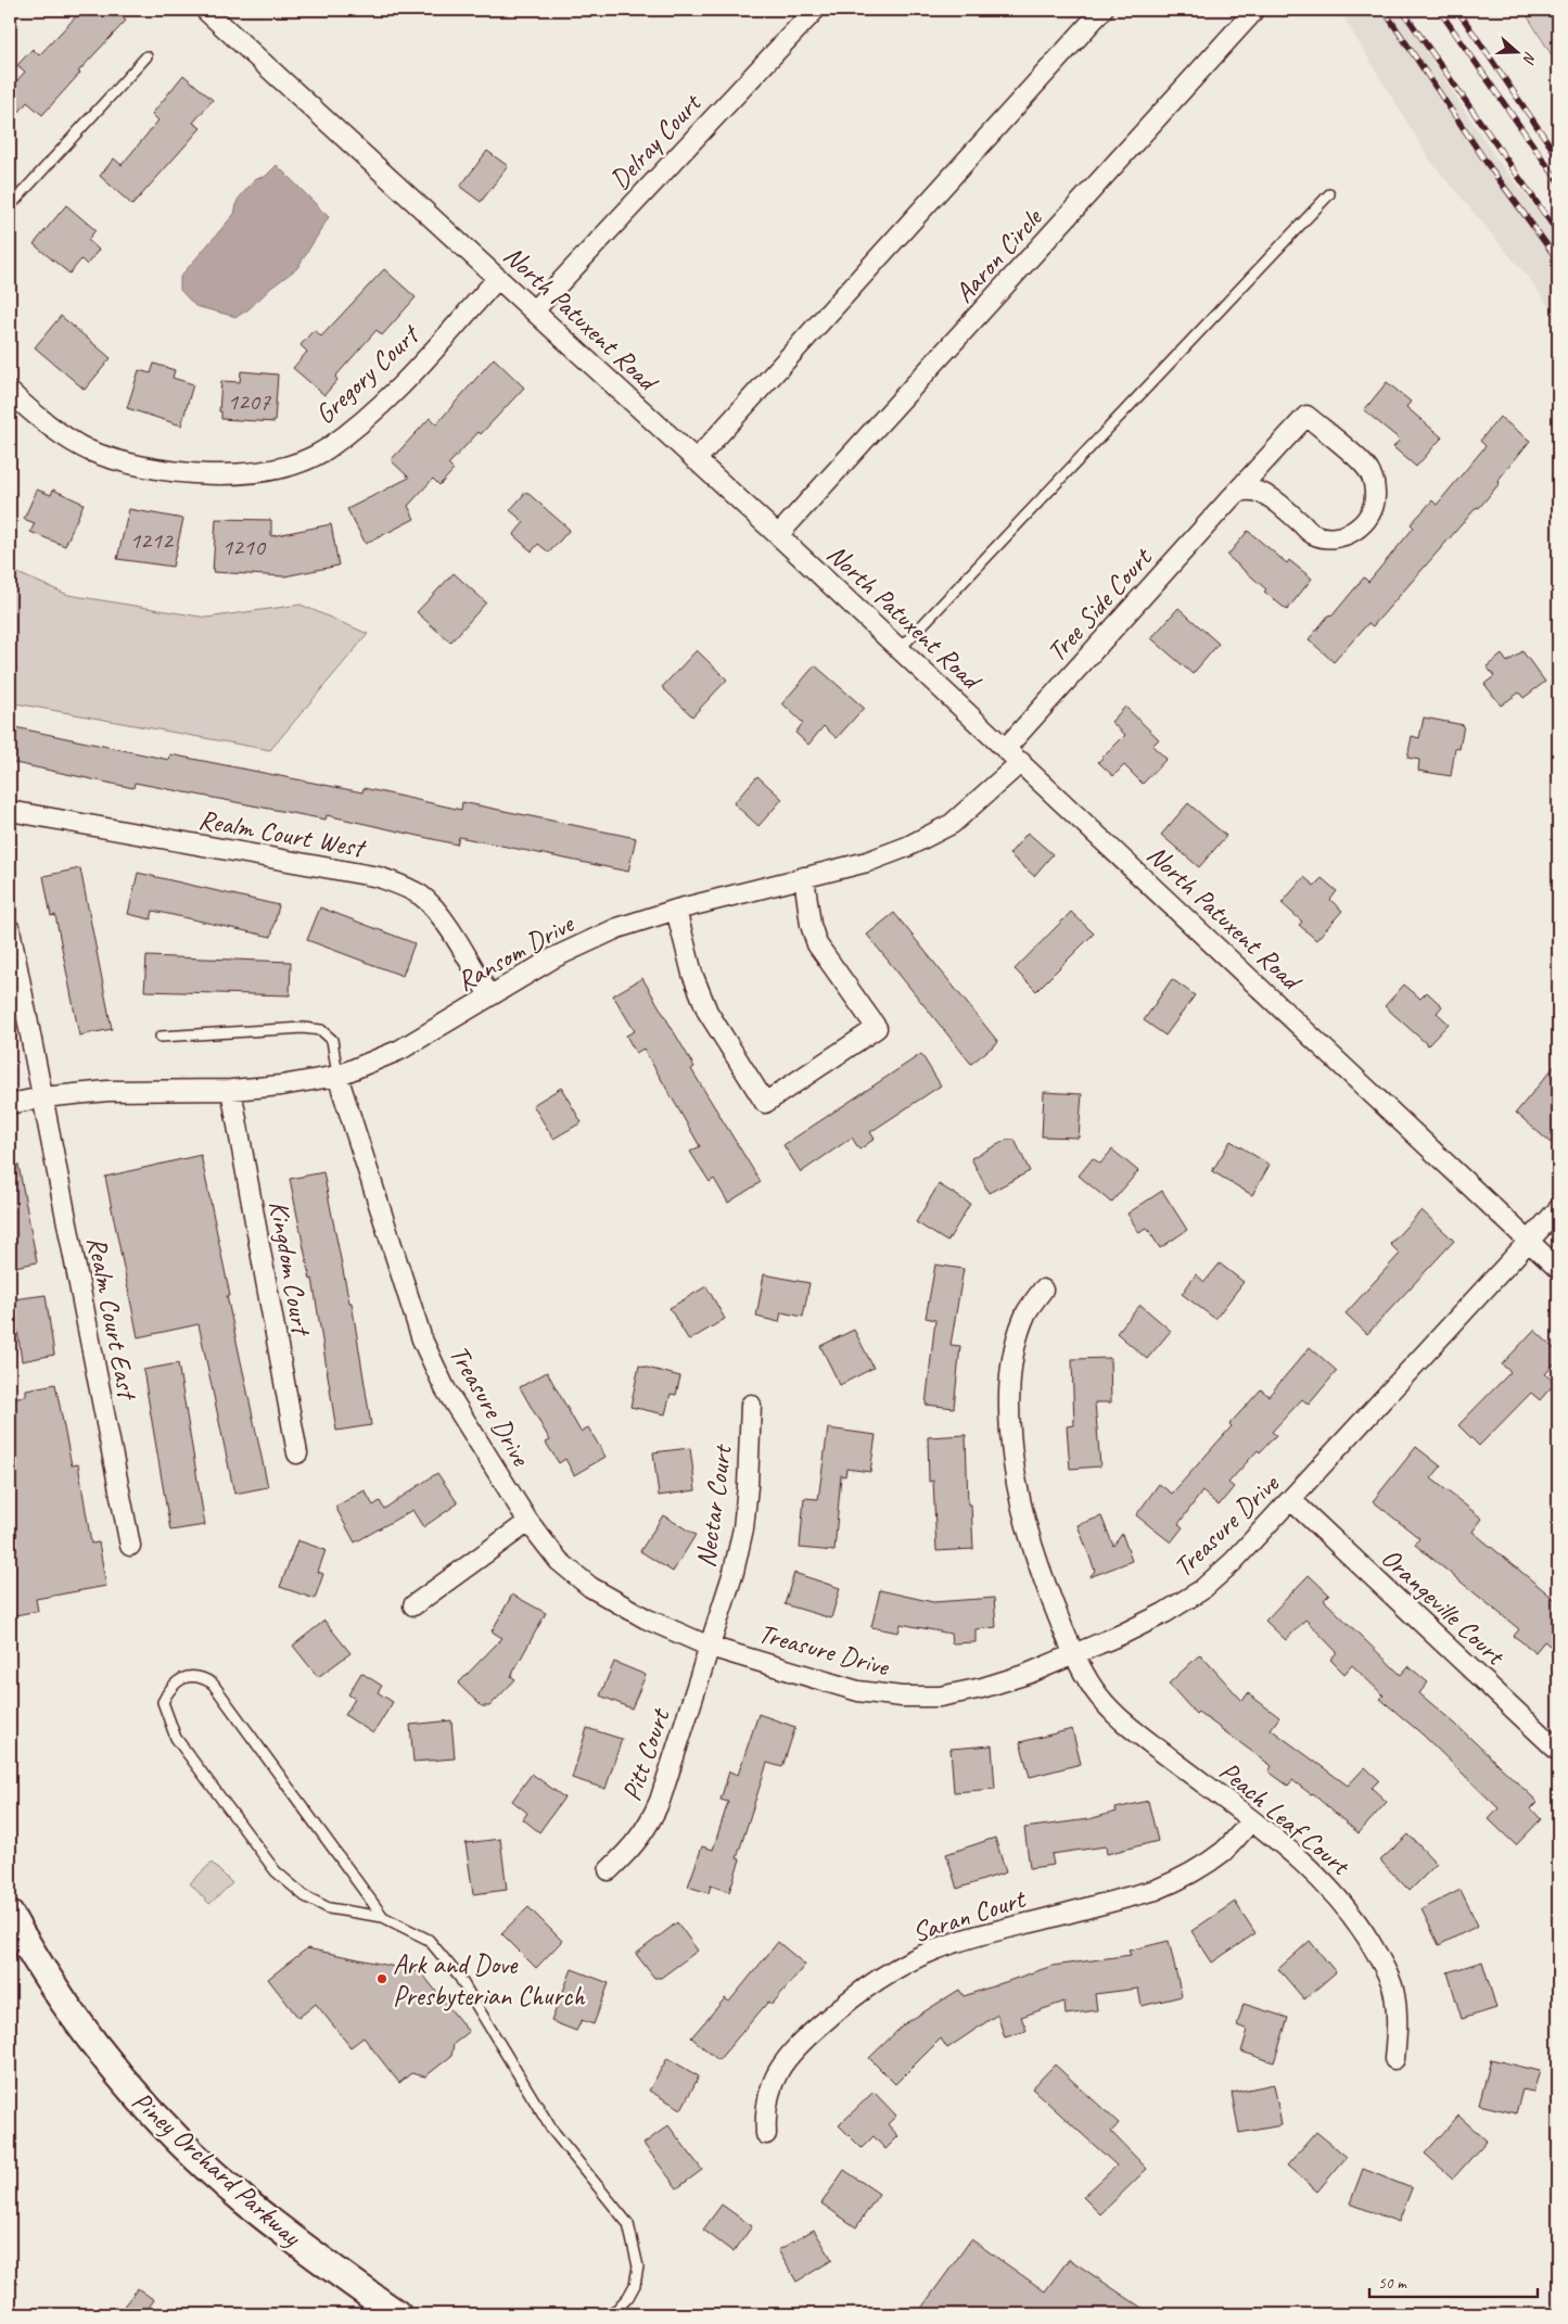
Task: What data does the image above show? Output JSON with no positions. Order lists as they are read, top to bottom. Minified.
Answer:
{"streets":{"main road":["Piney Orchard Parkway"],"street":["Delray Court","Aaron Circle","North Patuxent Road","Gregory Court","Tree Side Court","Realm Court West","Ransom Drive","Kingdom Court","Realm Court East","Treasure Drive","Nectar Court","Orangeville Court","Pitt Court","Peach Leaf Court","Saran Court"]},"crossings":[["Delray Court","North Patuxent Road"],["Aaron Circle","North Patuxent Road"],["North Patuxent Road","Gregory Court"],["North Patuxent Road","Tree Side Court"],["North Patuxent Road","Ransom Drive"],["North Patuxent Road","Treasure Drive"],["Realm Court West","Ransom Drive"],["Ransom Drive","Kingdom Court"],["Ransom Drive","Realm Court East"],["Ransom Drive","Treasure Drive"],["Treasure Drive","Nectar Court"],["Treasure Drive","Orangeville Court"],["Treasure Drive","Pitt Court"],["Treasure Drive","Peach Leaf Court"],["Nectar Court","Pitt Court"],["Peach Leaf Court","Saran Court"]],"places":["Ark and Dove Presbyterian Church"],"house_numbers":["1207","1212","1210"],"scale_bar":"50 m","north":"right"}
